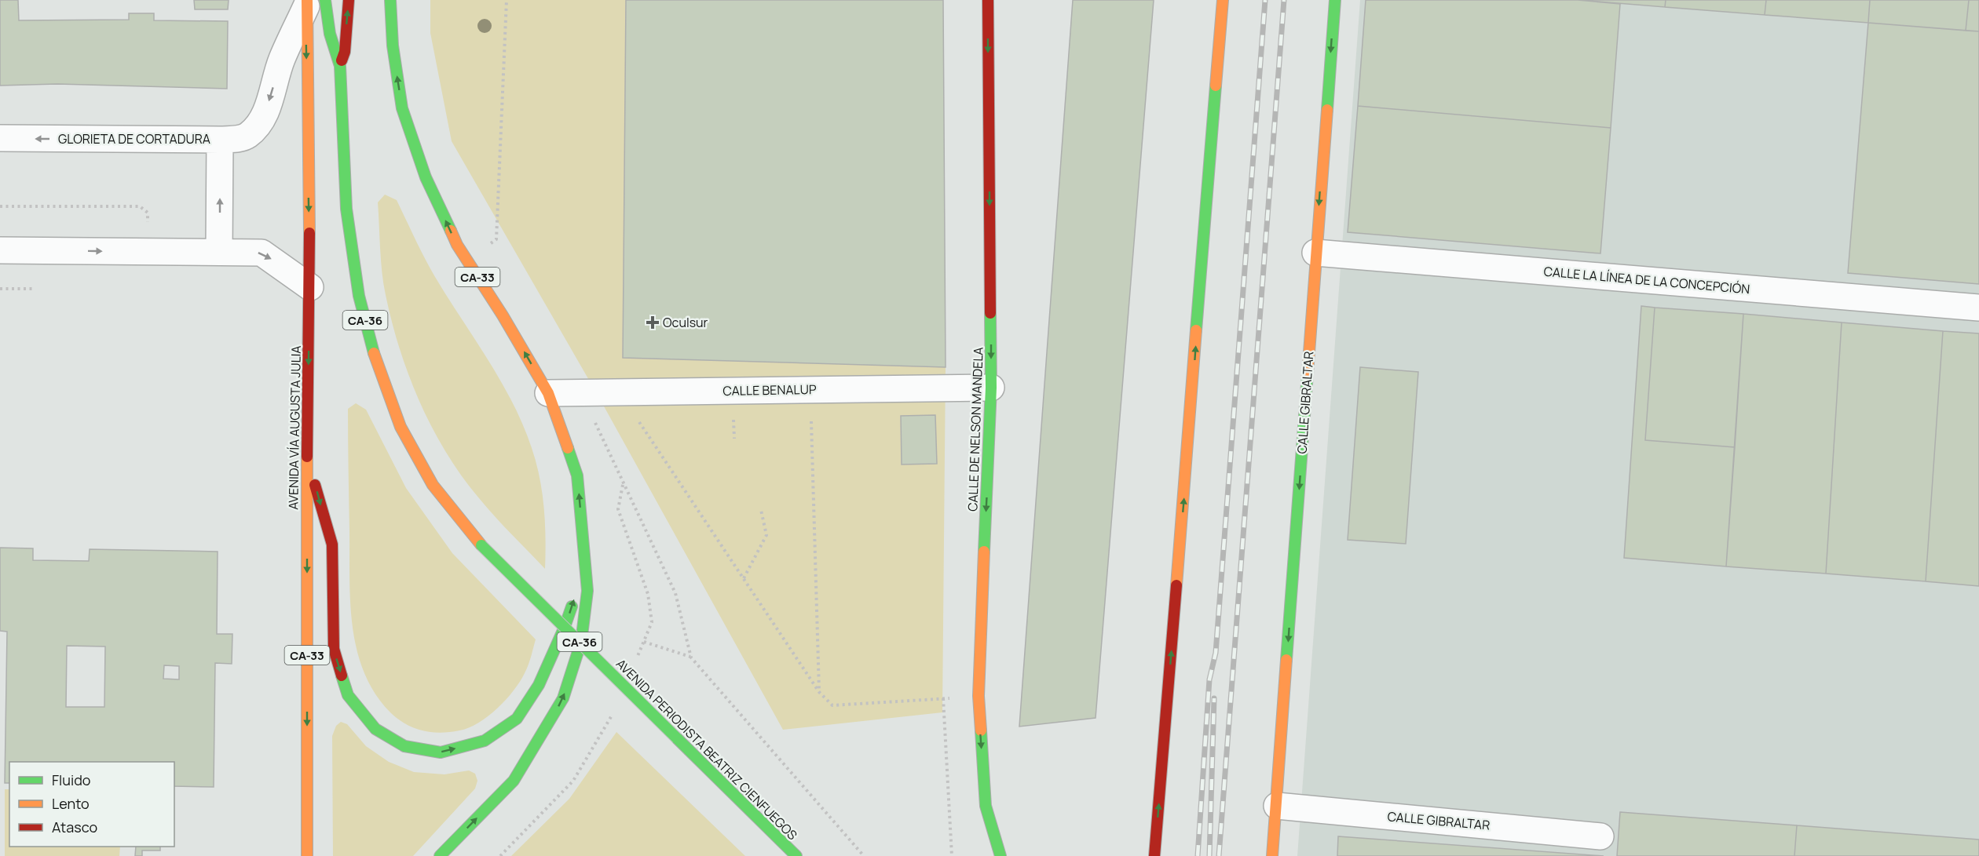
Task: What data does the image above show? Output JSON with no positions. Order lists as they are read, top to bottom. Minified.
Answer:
{"streets":{"main road":["CA-33","CA-36","CALLE GIBRALTAR","AVENIDA VÍA AUGUSTA JULIA","CALLE DE NELSON MANDELA","AVENIDA PERIODISTA BEATRIZ CIENFUEGOS"],"street":["GLORIETA DE CORTADURA","CALLE LA LÍNEA DE LA CONCEPCIÓN","CALLE BENALUP"]},"crossings":[["CA-33","CALLE BENALUP"],["CALLE LA LÍNEA DE LA CONCEPCIÓN","CALLE GIBRALTAR"],["CALLE BENALUP","CALLE DE NELSON MANDELA"],["AVENIDA VÍA AUGUSTA JULIA","AVENIDA PERIODISTA BEATRIZ CIENFUEGOS"]],"one_way":["CALLE GIBRALTAR","AVENIDA VÍA AUGUSTA JULIA","CALLE DE NELSON MANDELA"],"places":{"health":["Oculsur"]},"legend":["Fluido","Lento","Atasco"]}
